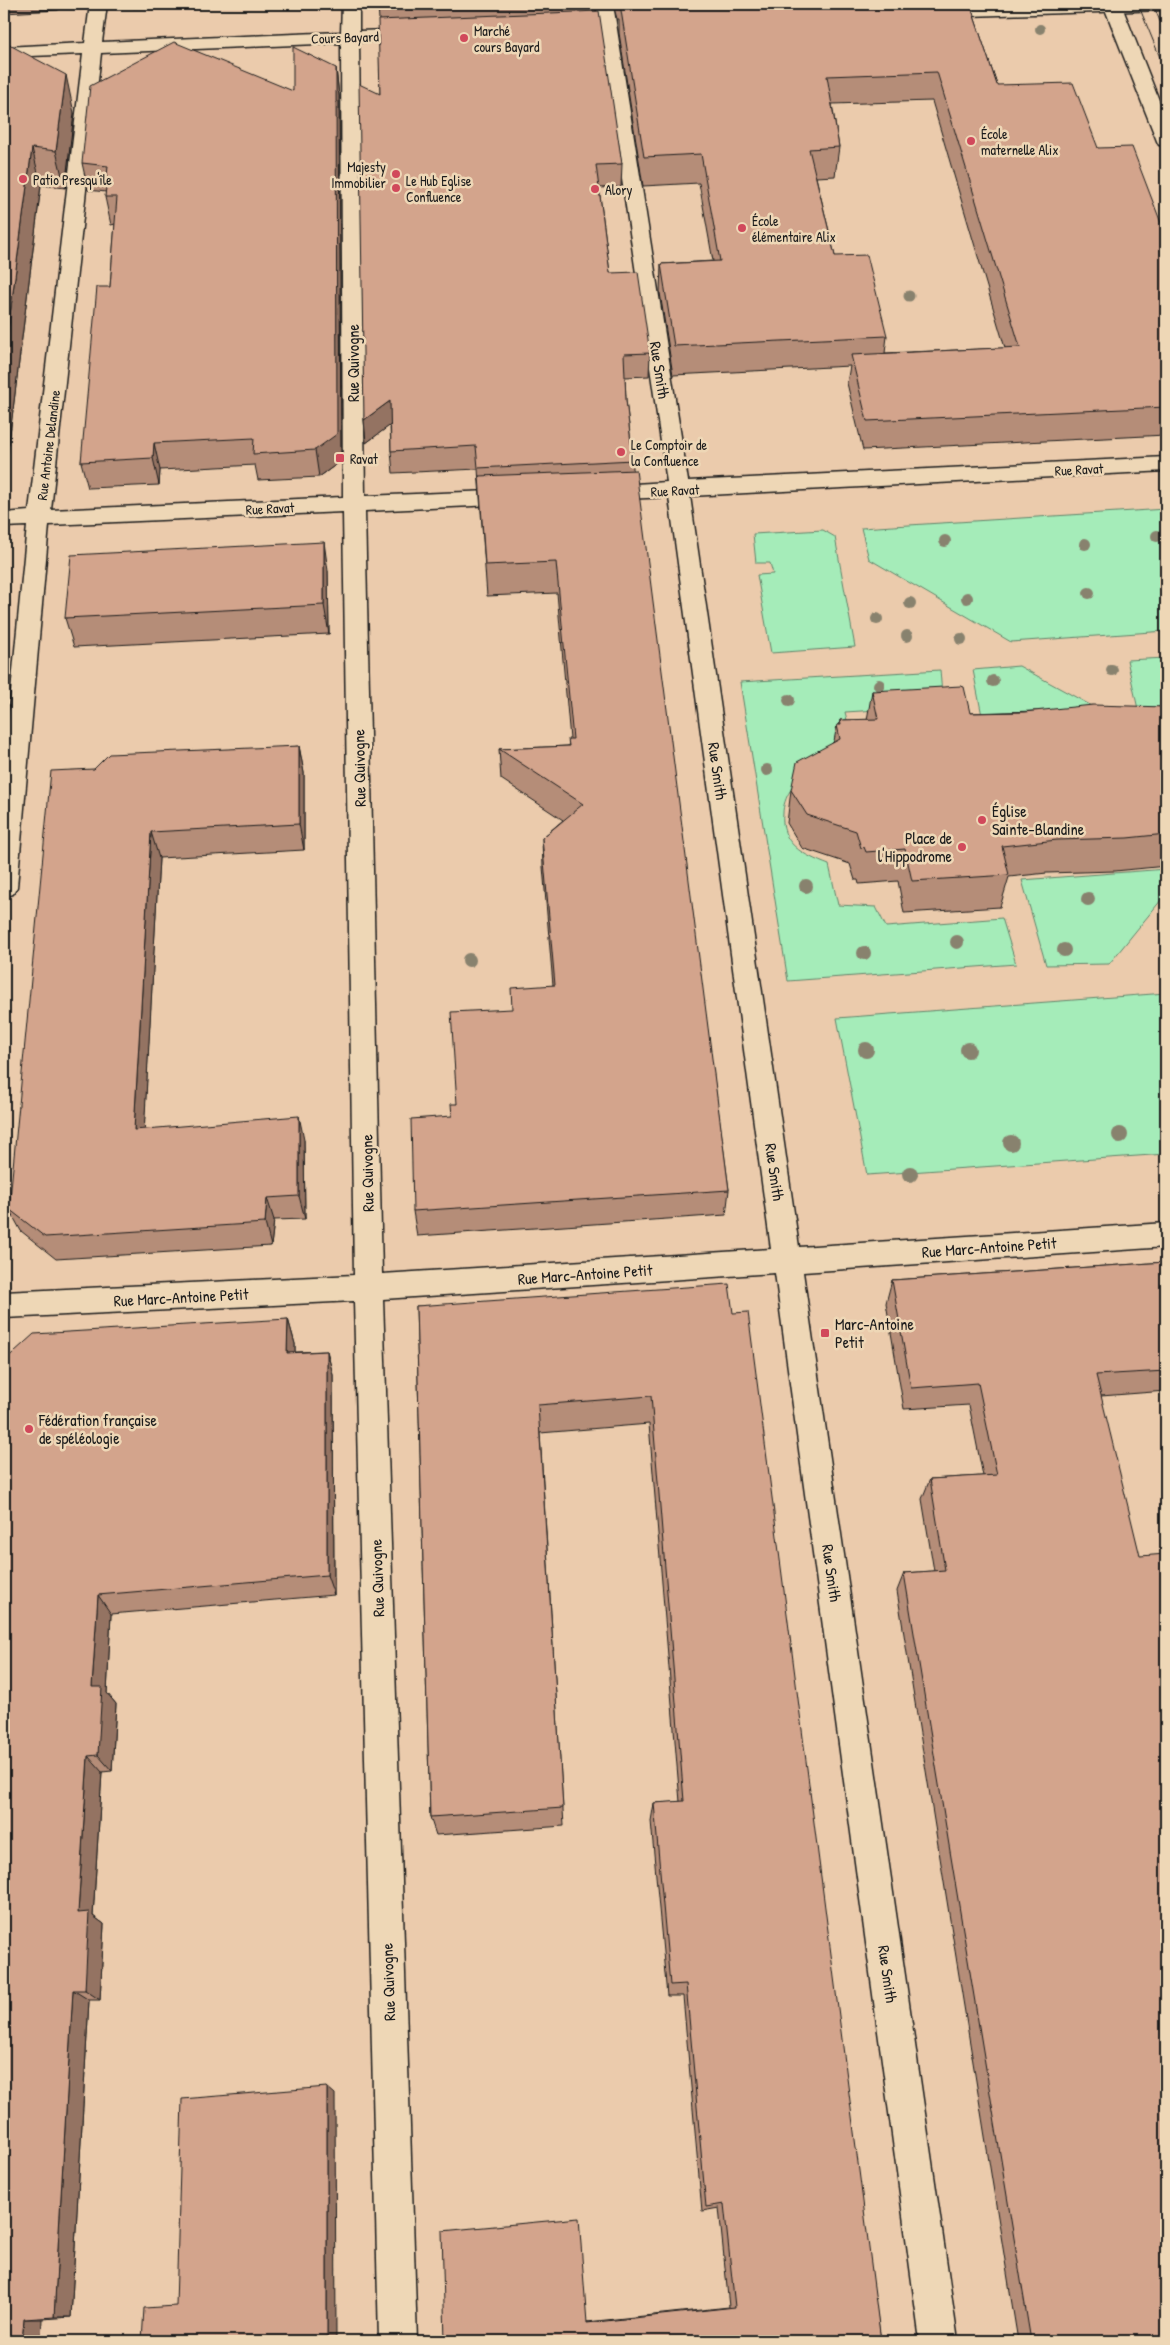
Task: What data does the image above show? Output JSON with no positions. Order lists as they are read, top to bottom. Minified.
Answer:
{"streets":{"street":["Cours Bayard","Rue Quivogne","Rue Smith","Rue Antoine Delandine","Rue Ravat","Rue Marc-Antoine Petit"]},"crossings":[["Cours Bayard","Rue Quivogne"],["Cours Bayard","Rue Antoine Delandine"],["Rue Quivogne","Rue Ravat"],["Rue Quivogne","Rue Marc-Antoine Petit"],["Rue Smith","Rue Ravat"],["Rue Smith","Rue Marc-Antoine Petit"],["Rue Antoine Delandine","Rue Ravat"]],"places":{"other":["Marché cours Bayard","École maternelle Alix","Majesty Immobilier","Patio Presqu'île","Le Hub Eglise Confluence","Alory","École élémentaire Alix","Le Comptoir de la Confluence","Église Sainte-Blandine","Place de l'Hippodrome","Fédération française de spéléologie"],"transit":["Ravat","Marc-Antoine Petit"]}}
